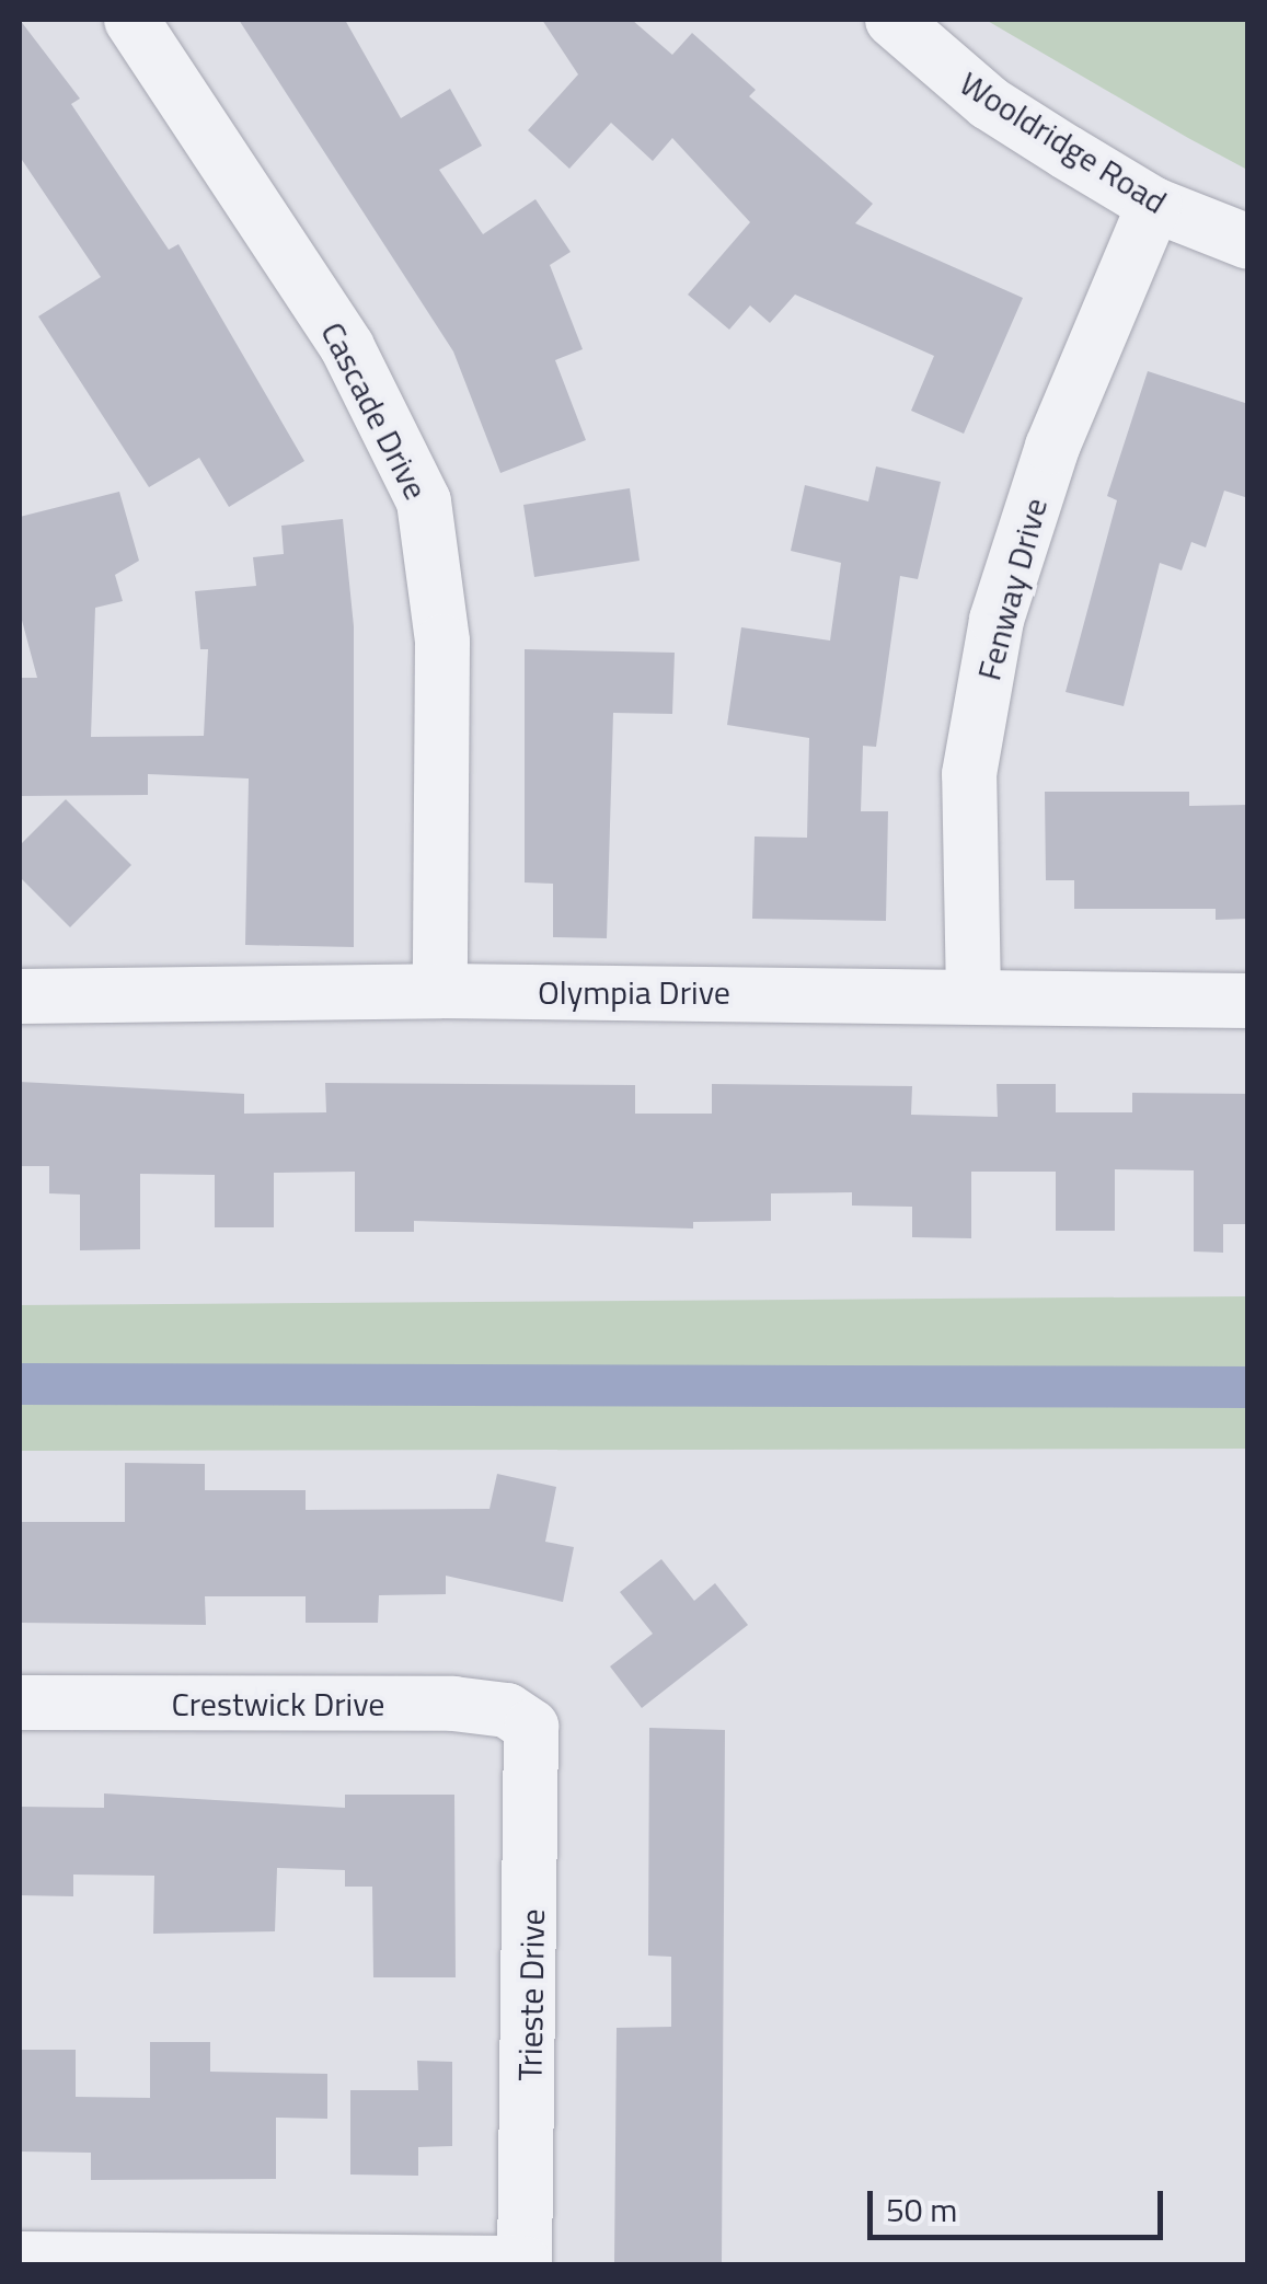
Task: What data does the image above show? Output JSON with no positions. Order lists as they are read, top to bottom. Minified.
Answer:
{"streets":{"street":["Wooldridge Road","Cascade Drive","Fenway Drive","Olympia Drive","Crestwick Drive","Trieste Drive"]},"crossings":[["Wooldridge Road","Fenway Drive"],["Cascade Drive","Olympia Drive"],["Fenway Drive","Olympia Drive"],["Crestwick Drive","Trieste Drive"]],"scale_bar":"50 m"}
